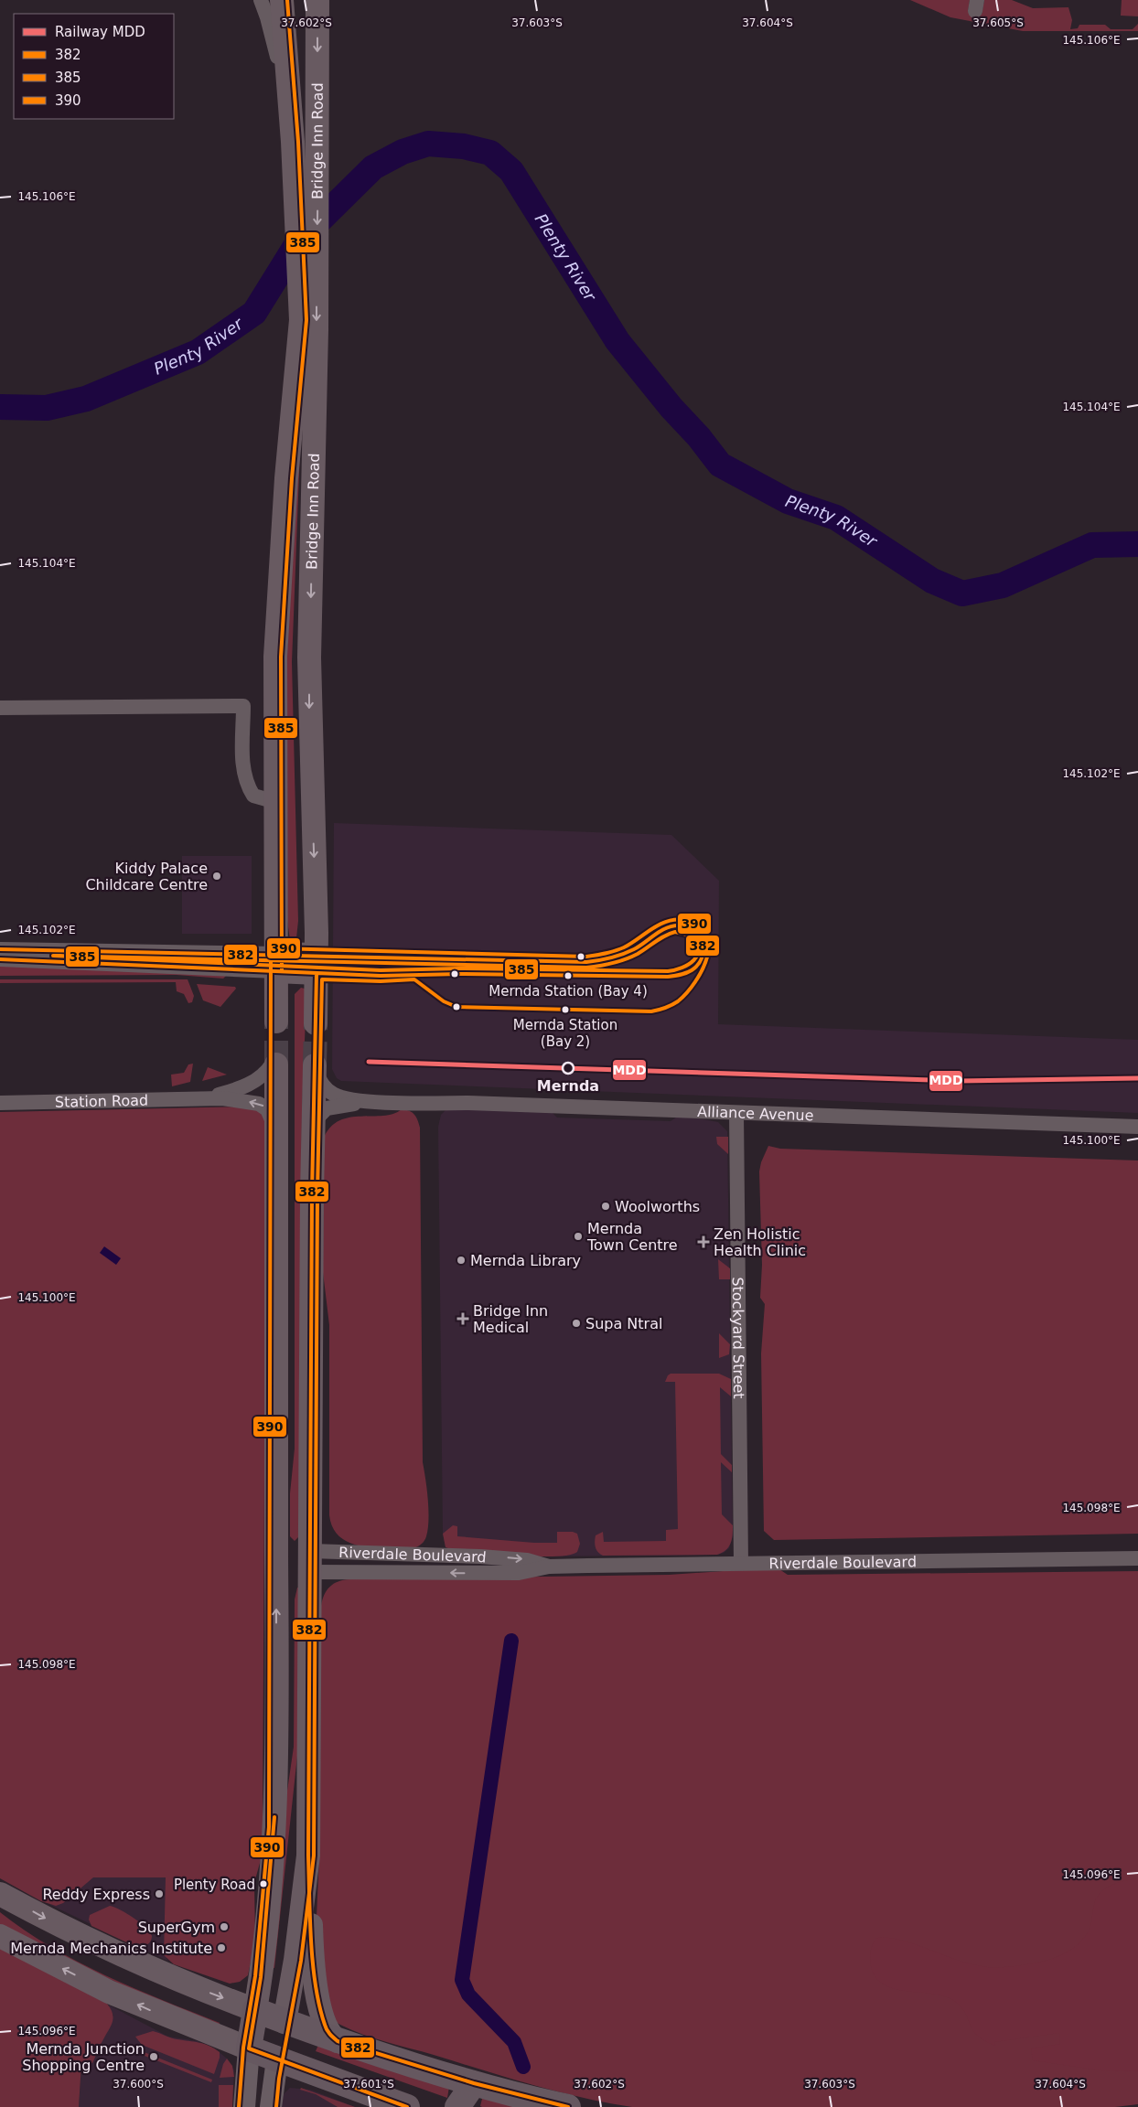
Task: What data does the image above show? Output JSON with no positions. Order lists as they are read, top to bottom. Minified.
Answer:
{"streets":{"main road":["Bridge Inn Road","Riverdale Boulevard"],"street":["Station Road","Alliance Avenue","Stockyard Street"]},"crossings":[["Alliance Avenue","Stockyard Street"],["Stockyard Street","Riverdale Boulevard"]],"water":["Plenty River"],"places":{"other":["Kiddy Palace Childcare Centre","Mernda Station (Bay 4)","Mernda Station (Bay 2)","Mernda","Woolworths","Mernda Town Centre","Mernda Library","Supa Ntral","Plenty Road","Reddy Express","SuperGym","Mernda Mechanics Institute","Mernda Junction Shopping Centre"],"health":["Zen Holistic Health Clinic","Bridge Inn Medical"]},"lines":["transit line 385","transit line 390","transit line 382","rail line MDD"],"legend":["Railway MDD","382","385","390"],"coordinates":["37.602°S","37.603°S","37.604°S","37.605°S","145.106°E","145.104°E","145.102°E","145.100°E","145.098°E","145.096°E","37.600°S","37.601°S"]}
